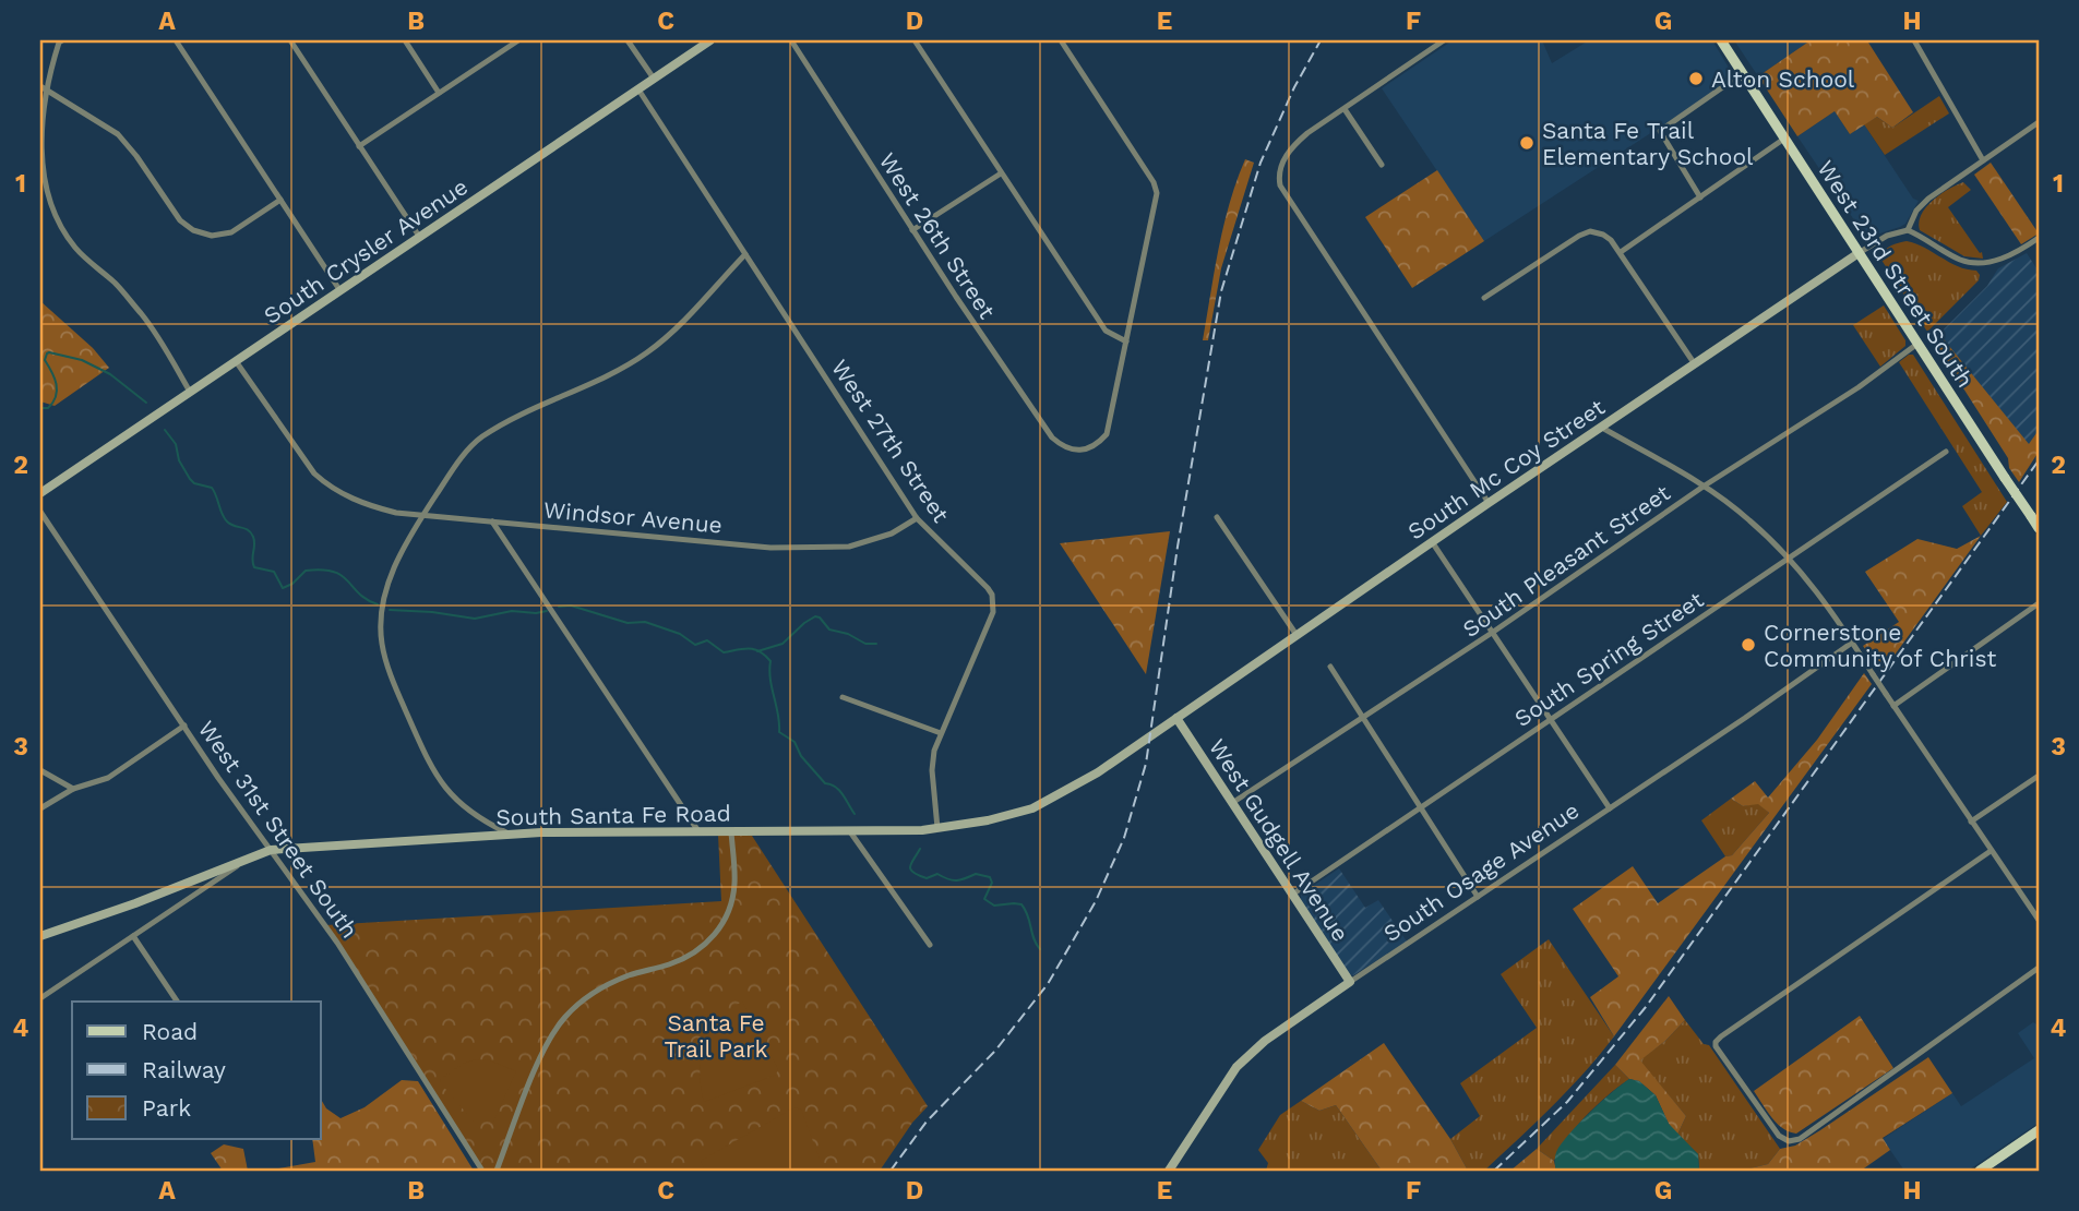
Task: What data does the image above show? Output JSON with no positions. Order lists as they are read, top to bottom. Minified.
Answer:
{"streets":{"main road":["West 23rd Street South"],"street":["West 26th Street","South Crysler Avenue","West 27th Street","South Mc Coy Street","Windsor Avenue","South Pleasant Street","South Spring Street","South Santa Fe Road","West 31st Street South","West Gudgell Avenue","South Osage Avenue"]},"crossings":[["South Crysler Avenue","West 27th Street"],["South Crysler Avenue","Windsor Avenue"],["West 23rd Street South","South Mc Coy Street"],["West 23rd Street South","South Pleasant Street"],["West 27th Street","Windsor Avenue"],["West 27th Street","South Santa Fe Road"],["South Mc Coy Street","South Santa Fe Road"],["South Mc Coy Street","West Gudgell Avenue"],["South Pleasant Street","West Gudgell Avenue"],["South Spring Street","West Gudgell Avenue"],["South Santa Fe Road","West 31st Street South"],["South Santa Fe Road","West Gudgell Avenue"],["West Gudgell Avenue","South Osage Avenue"]],"parks":["Santa Fe Trail Park"],"places":["Alton School","Santa Fe Trail Elementary School","Cornerstone Community of Christ"],"legend":["Road","Railway","Park"],"grid":{"columns":["A","B","C","D","E","F","G","H"],"rows":["1","2","3","4"]}}
